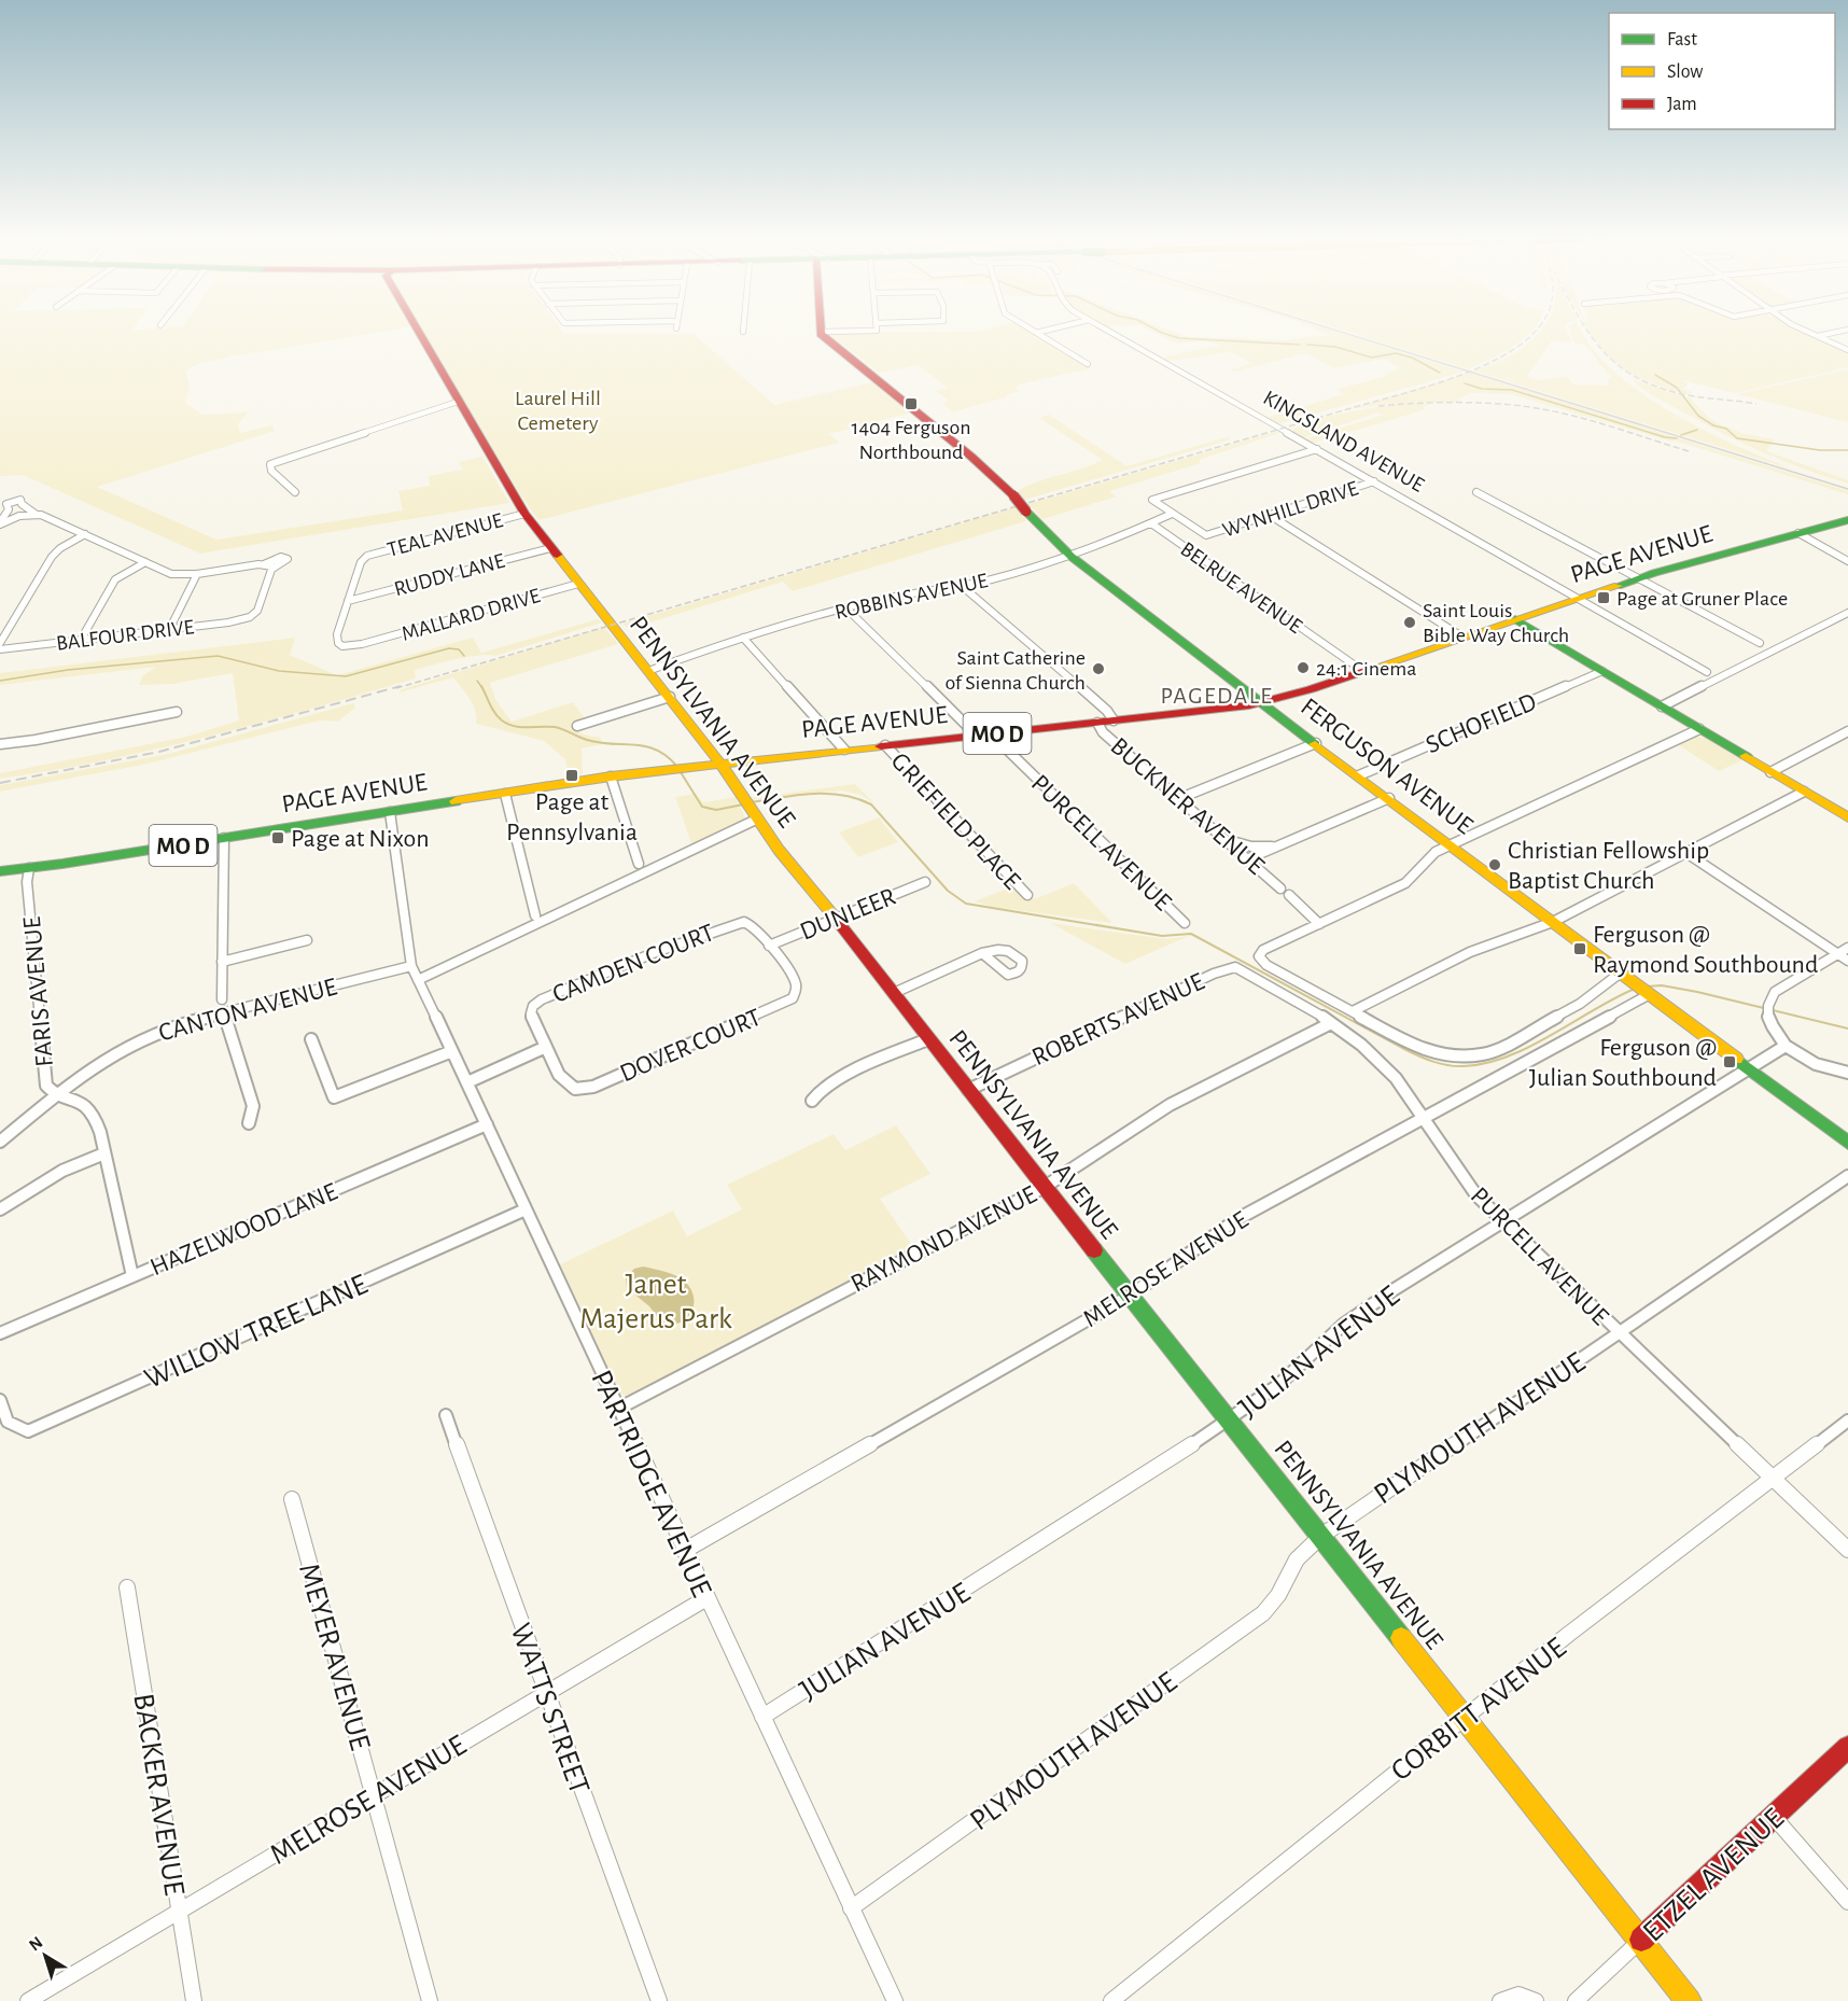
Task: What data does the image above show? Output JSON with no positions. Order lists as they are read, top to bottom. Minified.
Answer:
{"streets":{"street":["KINGSLAND AVENUE","WYNHILL DRIVE","TEAL AVENUE","PAGE AVENUE","RUDDY LANE","BELRUE AVENUE","ROBBINS AVENUE","MALLARD DRIVE","BALFOUR DRIVE","PENNSYLVANIA AVENUE","SCHOFIELD","MO D","FERGUSON AVENUE","BUCKNER AVENUE","GRIEFIELD PLACE","PURCELL AVENUE","DUNLEER","CAMDEN COURT","FARIS AVENUE","CANTON AVENUE","ROBERTS AVENUE","DOVER COURT","HAZELWOOD LANE","RAYMOND AVENUE","MELROSE AVENUE","WILLOW TREE LANE","JULIAN AVENUE","PLYMOUTH AVENUE","PARTRIDGE AVENUE","MEYER AVENUE","WATTS STREET","CORBITT AVENUE","BACKER AVENUE","ETZEL AVENUE"]},"crossings":[["KINGSLAND AVENUE","WYNHILL DRIVE"],["KINGSLAND AVENUE","PAGE AVENUE"],["WYNHILL DRIVE","ROBBINS AVENUE"],["TEAL AVENUE","RUDDY LANE"],["TEAL AVENUE","MALLARD DRIVE"],["TEAL AVENUE","PENNSYLVANIA AVENUE"],["PAGE AVENUE","BELRUE AVENUE"],["PAGE AVENUE","PENNSYLVANIA AVENUE"],["PAGE AVENUE","FERGUSON AVENUE"],["PAGE AVENUE","BUCKNER AVENUE"],["PAGE AVENUE","GRIEFIELD PLACE"],["PAGE AVENUE","PURCELL AVENUE"],["PAGE AVENUE","FARIS AVENUE"],["PAGE AVENUE","PARTRIDGE AVENUE"],["RUDDY LANE","PENNSYLVANIA AVENUE"],["BELRUE AVENUE","ROBBINS AVENUE"],["ROBBINS AVENUE","PENNSYLVANIA AVENUE"],["ROBBINS AVENUE","FERGUSON AVENUE"],["MALLARD DRIVE","PENNSYLVANIA AVENUE"],["PENNSYLVANIA AVENUE","DUNLEER"],["PENNSYLVANIA AVENUE","ROBERTS AVENUE"],["PENNSYLVANIA AVENUE","RAYMOND AVENUE"],["PENNSYLVANIA AVENUE","MELROSE AVENUE"],["PENNSYLVANIA AVENUE","JULIAN AVENUE"],["PENNSYLVANIA AVENUE","PLYMOUTH AVENUE"],["PENNSYLVANIA AVENUE","CORBITT AVENUE"],["PENNSYLVANIA AVENUE","ETZEL AVENUE"],["SCHOFIELD","FERGUSON AVENUE"],["FERGUSON AVENUE","MELROSE AVENUE"],["FERGUSON AVENUE","JULIAN AVENUE"],["PURCELL AVENUE","ROBERTS AVENUE"],["PURCELL AVENUE","RAYMOND AVENUE"],["PURCELL AVENUE","MELROSE AVENUE"],["PURCELL AVENUE","JULIAN AVENUE"],["PURCELL AVENUE","PLYMOUTH AVENUE"],["PURCELL AVENUE","CORBITT AVENUE"],["DUNLEER","CAMDEN COURT"],["DUNLEER","DOVER COURT"],["CAMDEN COURT","DOVER COURT"],["FARIS AVENUE","CANTON AVENUE"],["FARIS AVENUE","HAZELWOOD LANE"],["CANTON AVENUE","PARTRIDGE AVENUE"],["HAZELWOOD LANE","PARTRIDGE AVENUE"],["RAYMOND AVENUE","PARTRIDGE AVENUE"],["MELROSE AVENUE","PARTRIDGE AVENUE"],["MELROSE AVENUE","MEYER AVENUE"],["MELROSE AVENUE","WATTS STREET"],["MELROSE AVENUE","BACKER AVENUE"],["WILLOW TREE LANE","PARTRIDGE AVENUE"],["JULIAN AVENUE","PARTRIDGE AVENUE"],["PLYMOUTH AVENUE","PARTRIDGE AVENUE"]],"districts":["PAGEDALE"],"parks":["Laurel Hill Cemetery","Janet Majerus Park"],"places":{"transit":["1404 Ferguson Northbound","Page at Gruner Place","Page at Pennsylvania","Page at Nixon","Ferguson @ Raymond Southbound","Ferguson @ Julian Southbound"],"other":["Saint Louis Bible Way Church","24:1 Cinema","Saint Catherine of Sienna Church","Christian Fellowship Baptist Church"]},"legend":["Fast","Slow","Jam"],"north":"top left"}
